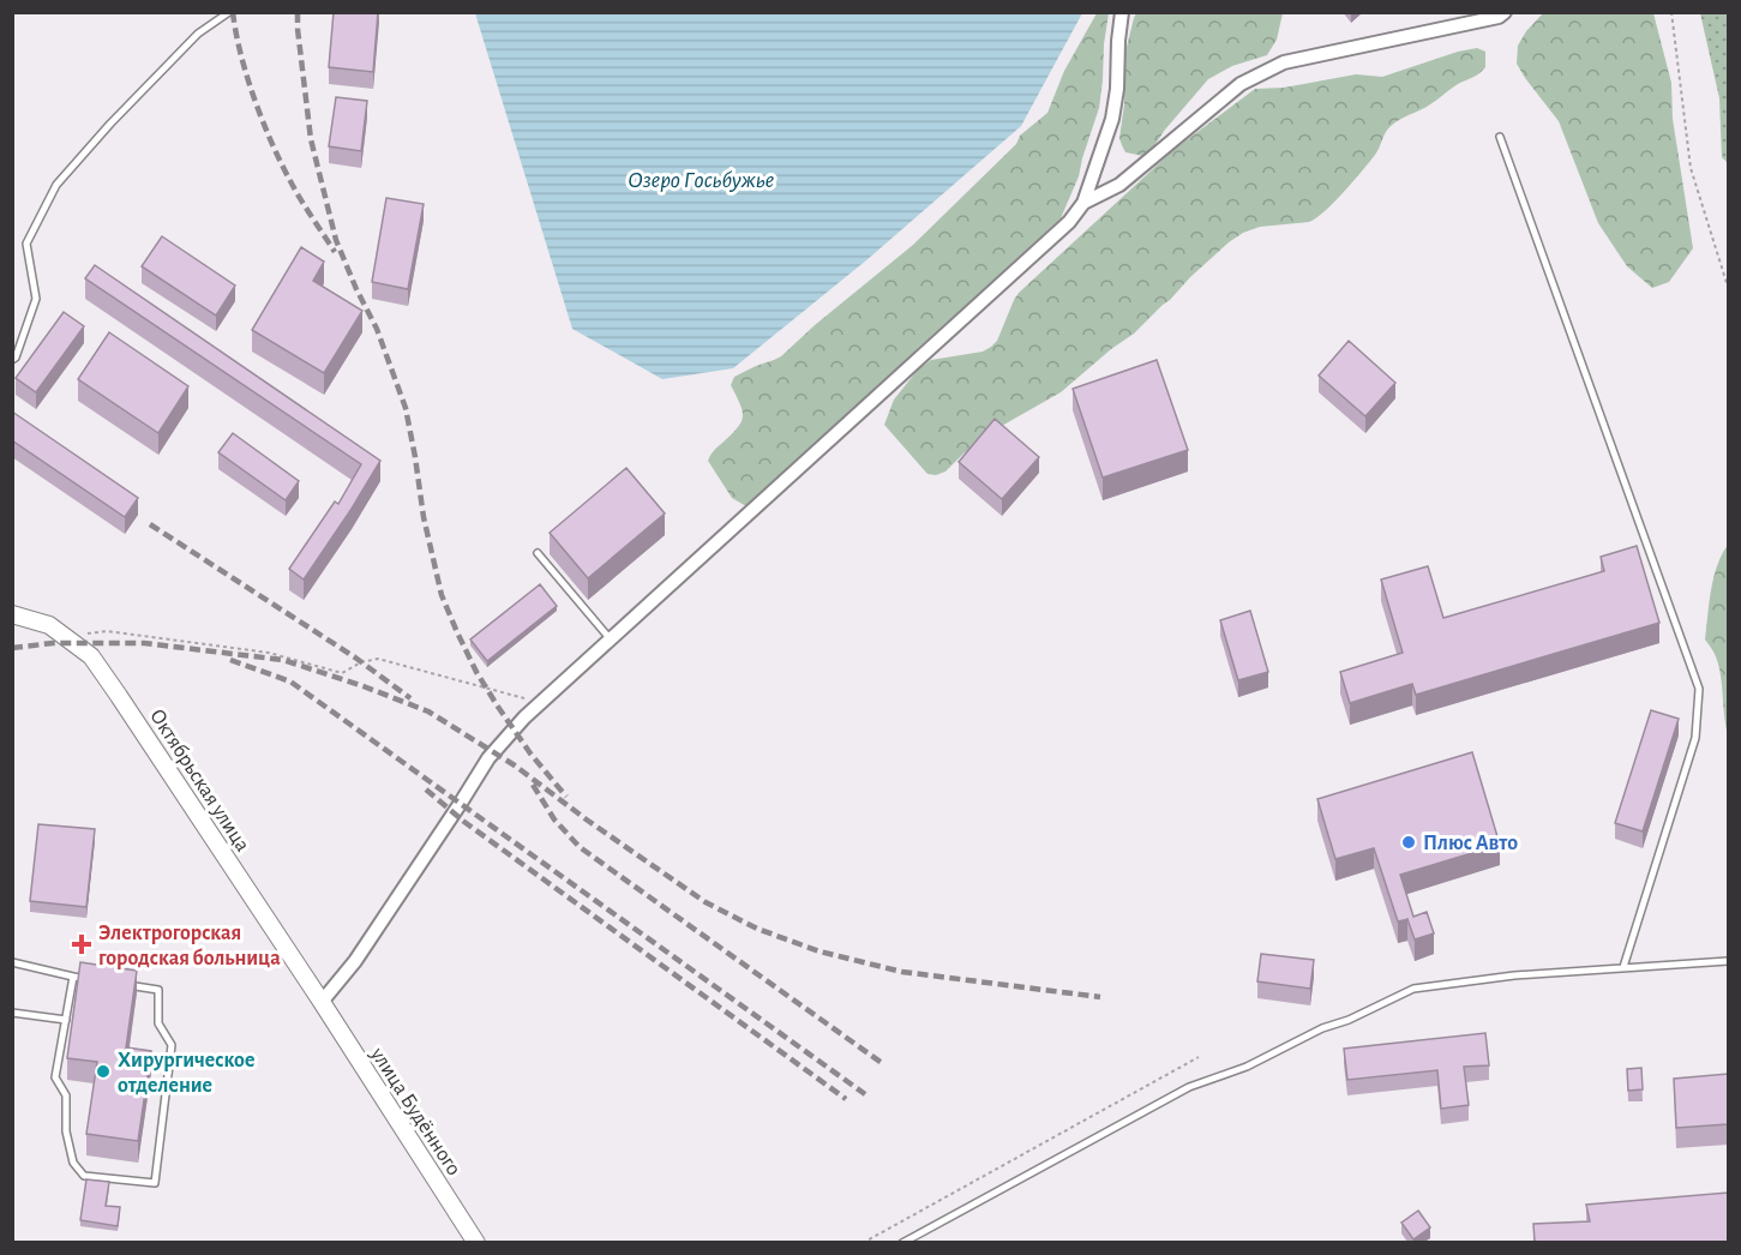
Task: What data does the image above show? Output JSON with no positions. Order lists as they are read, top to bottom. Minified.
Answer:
{"streets":{"street":["Октябрьская улица","улица Будённого"]},"crossings":[["Октябрьская улица","улица Будённого"]],"water":["Озеро Госьбужье"],"places":{"other":["Плюс Авто","Хирургическое отделение"],"health":["Электрогорская городская больница"]}}
